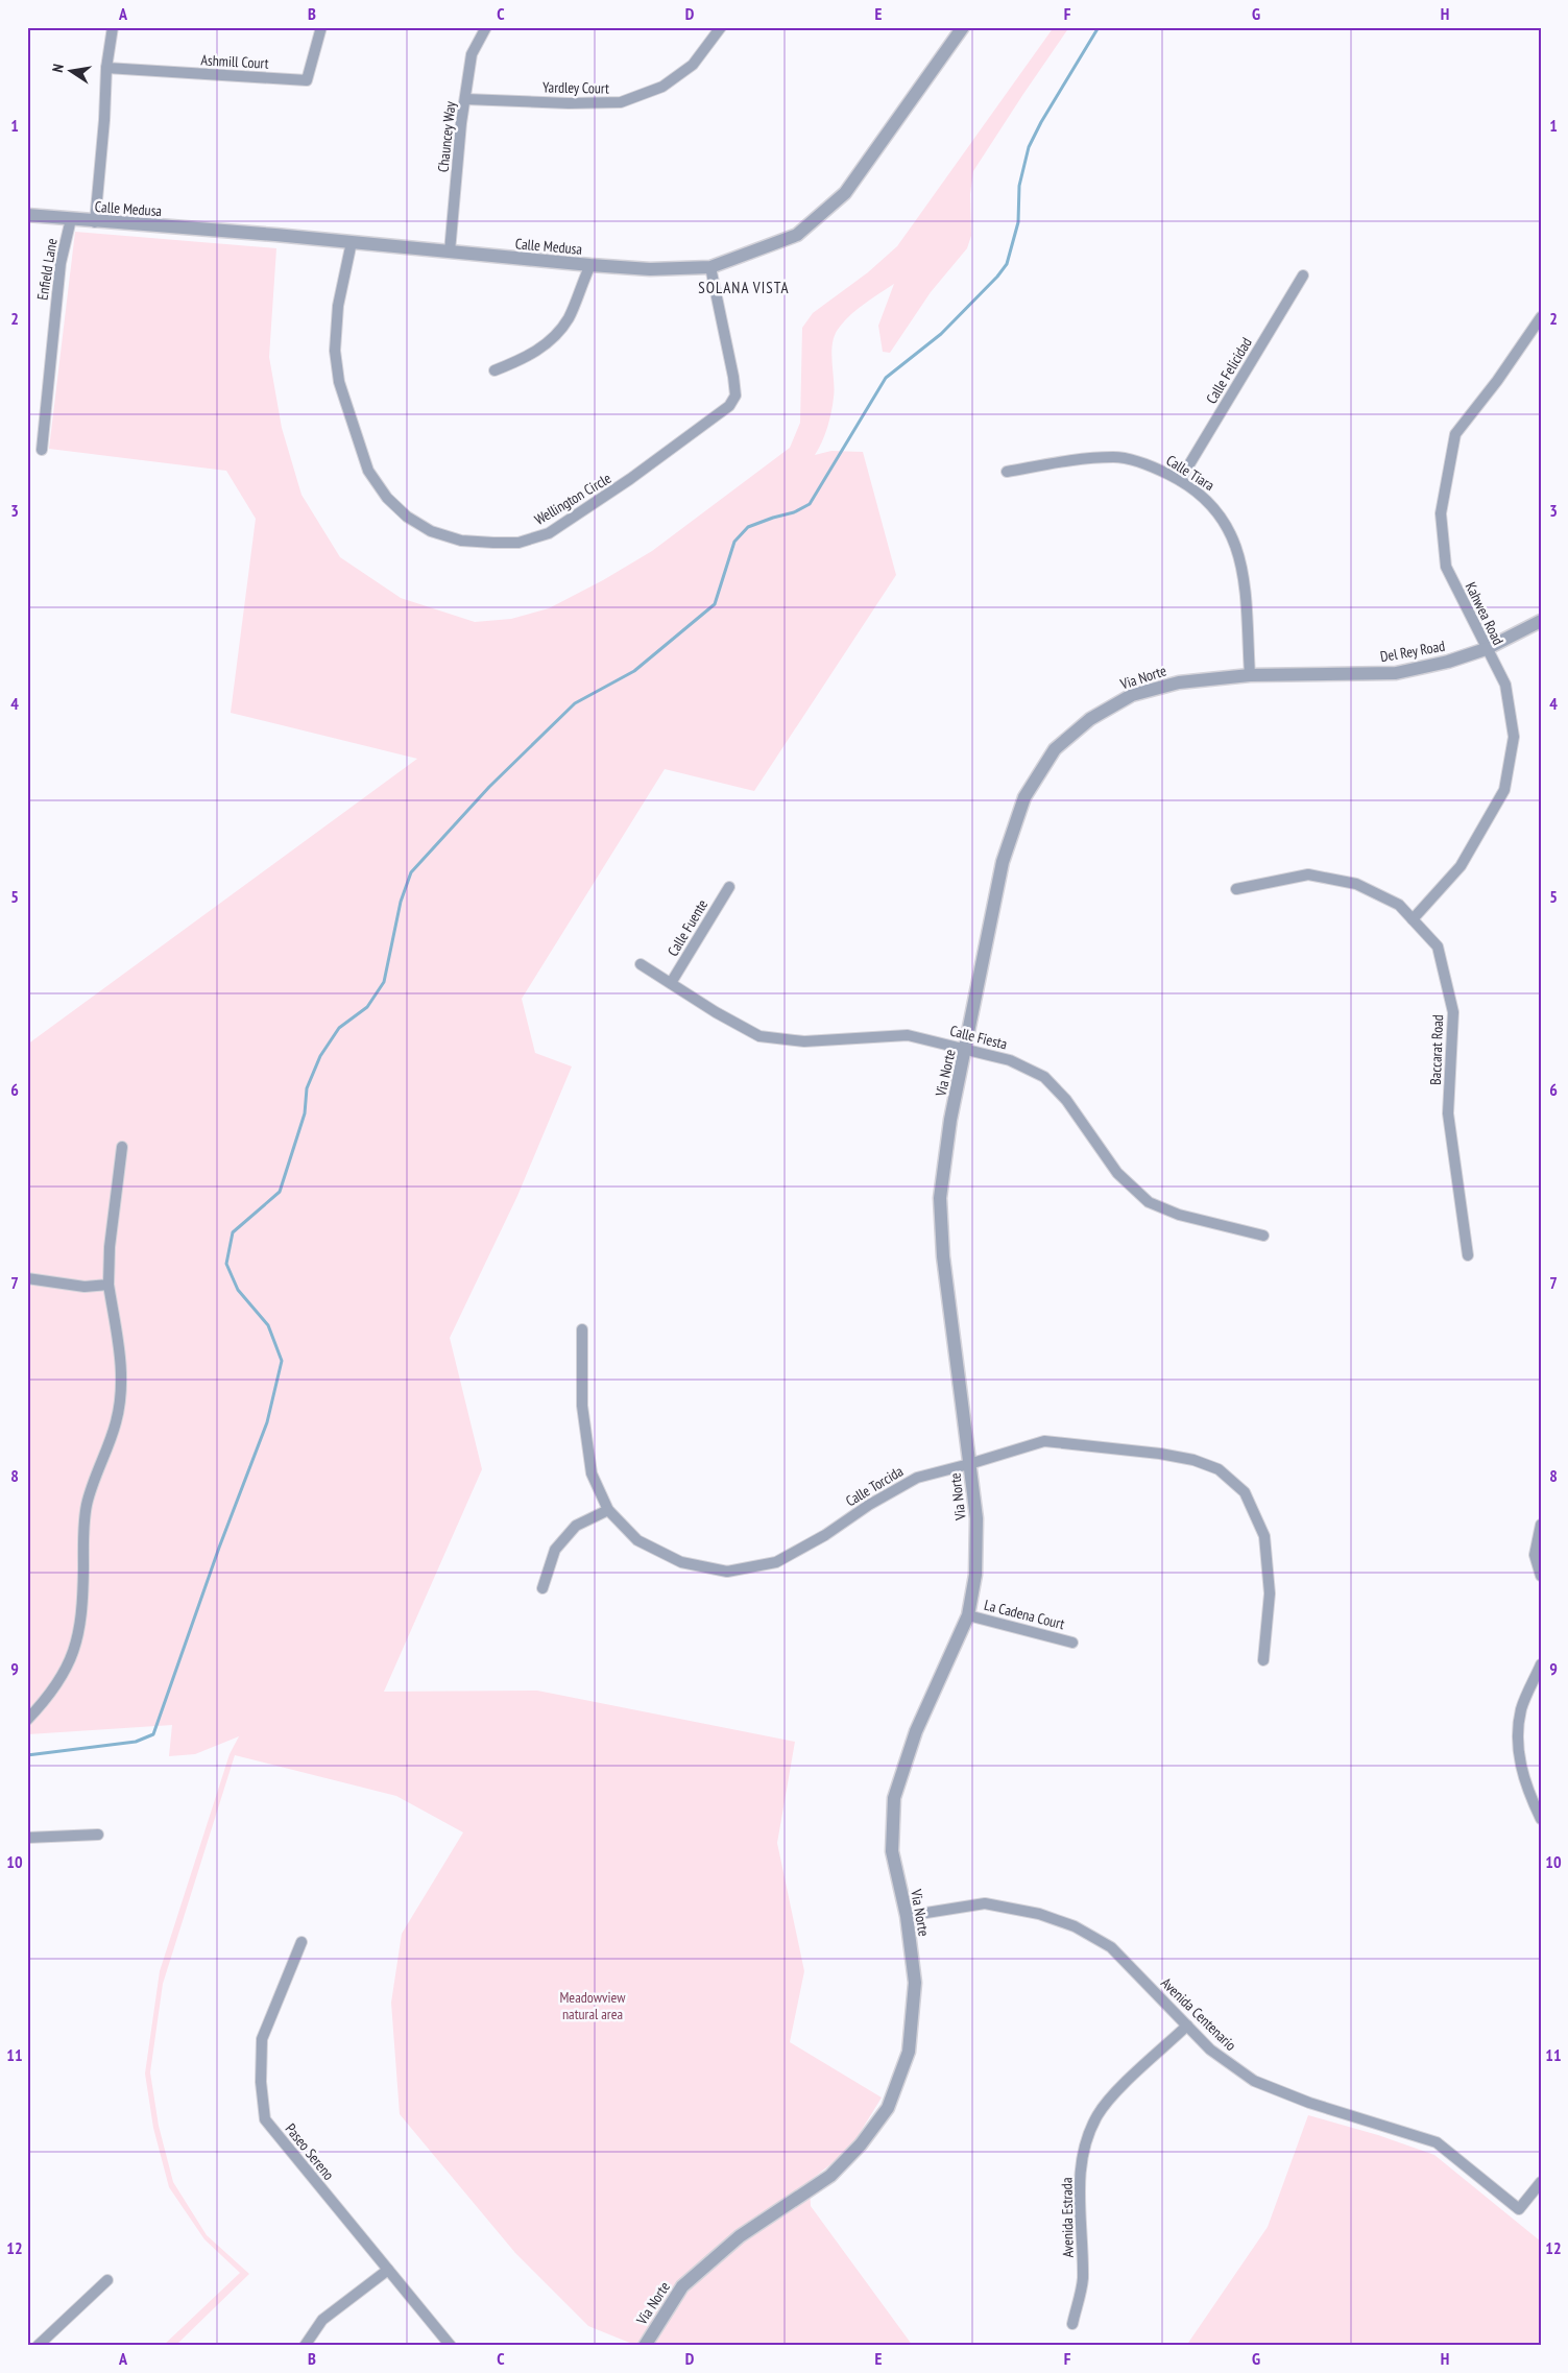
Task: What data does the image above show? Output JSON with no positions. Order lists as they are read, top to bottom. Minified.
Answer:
{"streets":{"street":["Ashmill Court","Yardley Court","Chauncey Way","Calle Medusa","Enfield Lane","Calle Felicidad","Calle Tiara","Wellington Circle","Kahwea Road","Del Rey Road","Via Norte","Calle Fuente","Calle Fiesta","Baccarat Road","Calle Torcida","La Cadena Court","Avenida Centenario","Paseo Sereno","Avenida Estrada"]},"crossings":[["Yardley Court","Chauncey Way"],["Chauncey Way","Calle Medusa"],["Calle Medusa","Enfield Lane"],["Calle Medusa","Wellington Circle"],["Calle Felicidad","Calle Tiara"],["Calle Tiara","Del Rey Road"],["Calle Tiara","Via Norte"],["Kahwea Road","Del Rey Road"],["Kahwea Road","Baccarat Road"],["Del Rey Road","Via Norte"],["Via Norte","Calle Fiesta"],["Via Norte","Calle Torcida"],["Via Norte","La Cadena Court"],["Via Norte","Avenida Centenario"],["Calle Fuente","Calle Fiesta"],["Avenida Centenario","Avenida Estrada"]],"districts":["SOLANA VISTA"],"parks":["Meadowview natural area"],"north":"left","grid":{"columns":["A","B","C","D","E","F","G","H"],"rows":["1","2","3","4","5","6","7","8","9","10","11","12"]}}
